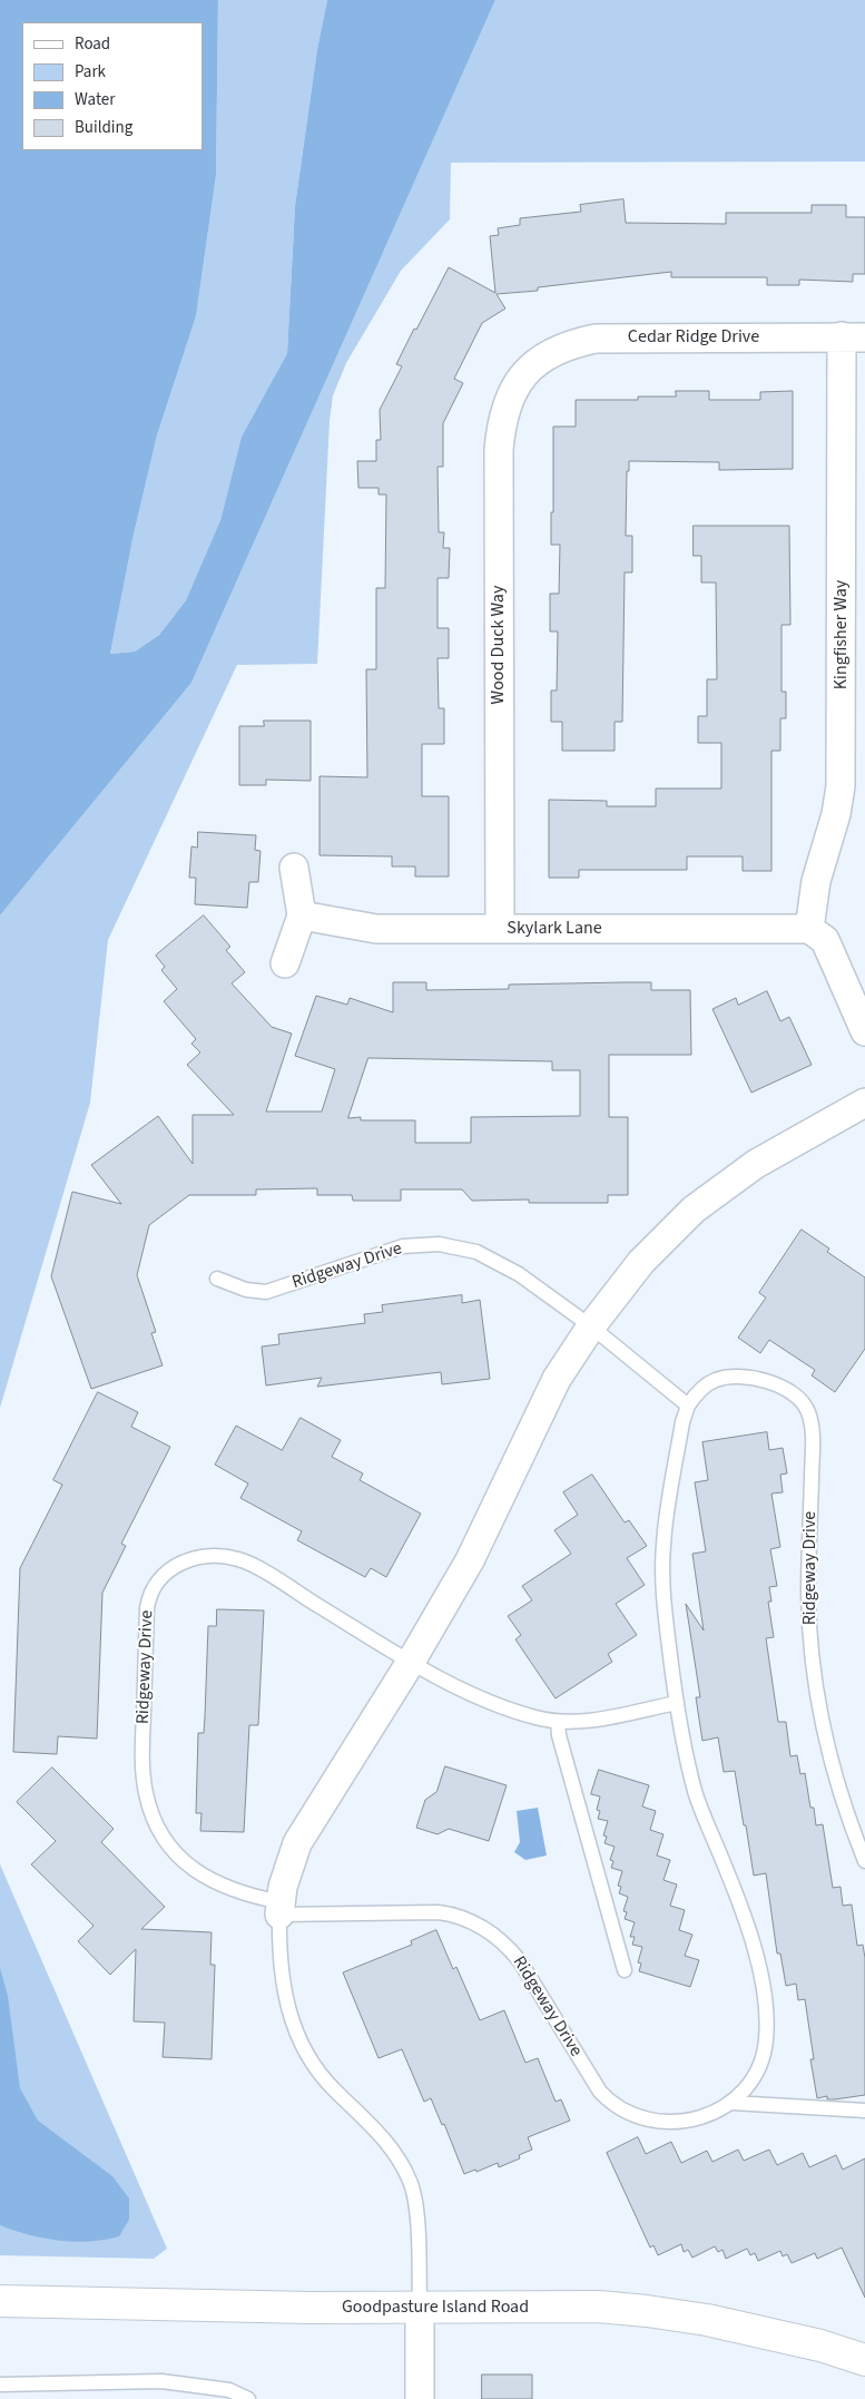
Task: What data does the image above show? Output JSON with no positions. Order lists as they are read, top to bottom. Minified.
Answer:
{"streets":{"street":["Cedar Ridge Drive","Kingfisher Way","Wood Duck Way","Skylark Lane","Goodpasture Island Road"],"lane":["Ridgeway Drive"]},"crossings":[["Cedar Ridge Drive","Kingfisher Way"],["Cedar Ridge Drive","Wood Duck Way"],["Kingfisher Way","Skylark Lane"],["Wood Duck Way","Skylark Lane"]],"legend":["Road","Park","Water","Building"]}
